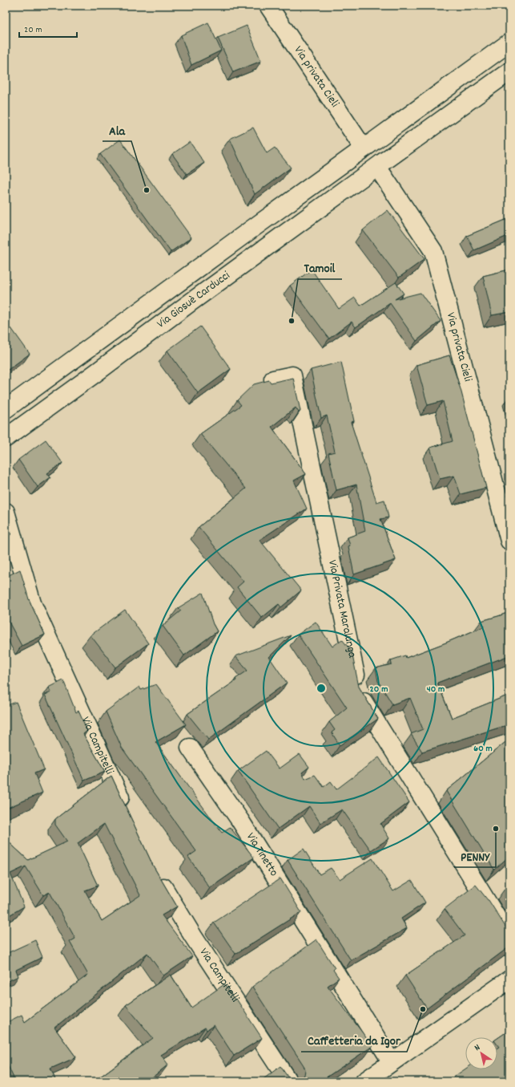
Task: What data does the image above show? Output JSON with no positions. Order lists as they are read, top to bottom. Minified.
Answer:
{"streets":{"main road":["Via privata Cieli","Via Giosuè Carducci","Via Privata Maralunga","Via Campitelli","Via Tinetto"]},"crossings":[["Via privata Cieli","Via Giosuè Carducci"]],"places":["Ala","Tamoil","PENNY","Caffetteria da Igor"],"scale_bar":"20 m","north":"top left","rings":["20 m","40 m","60 m"]}
